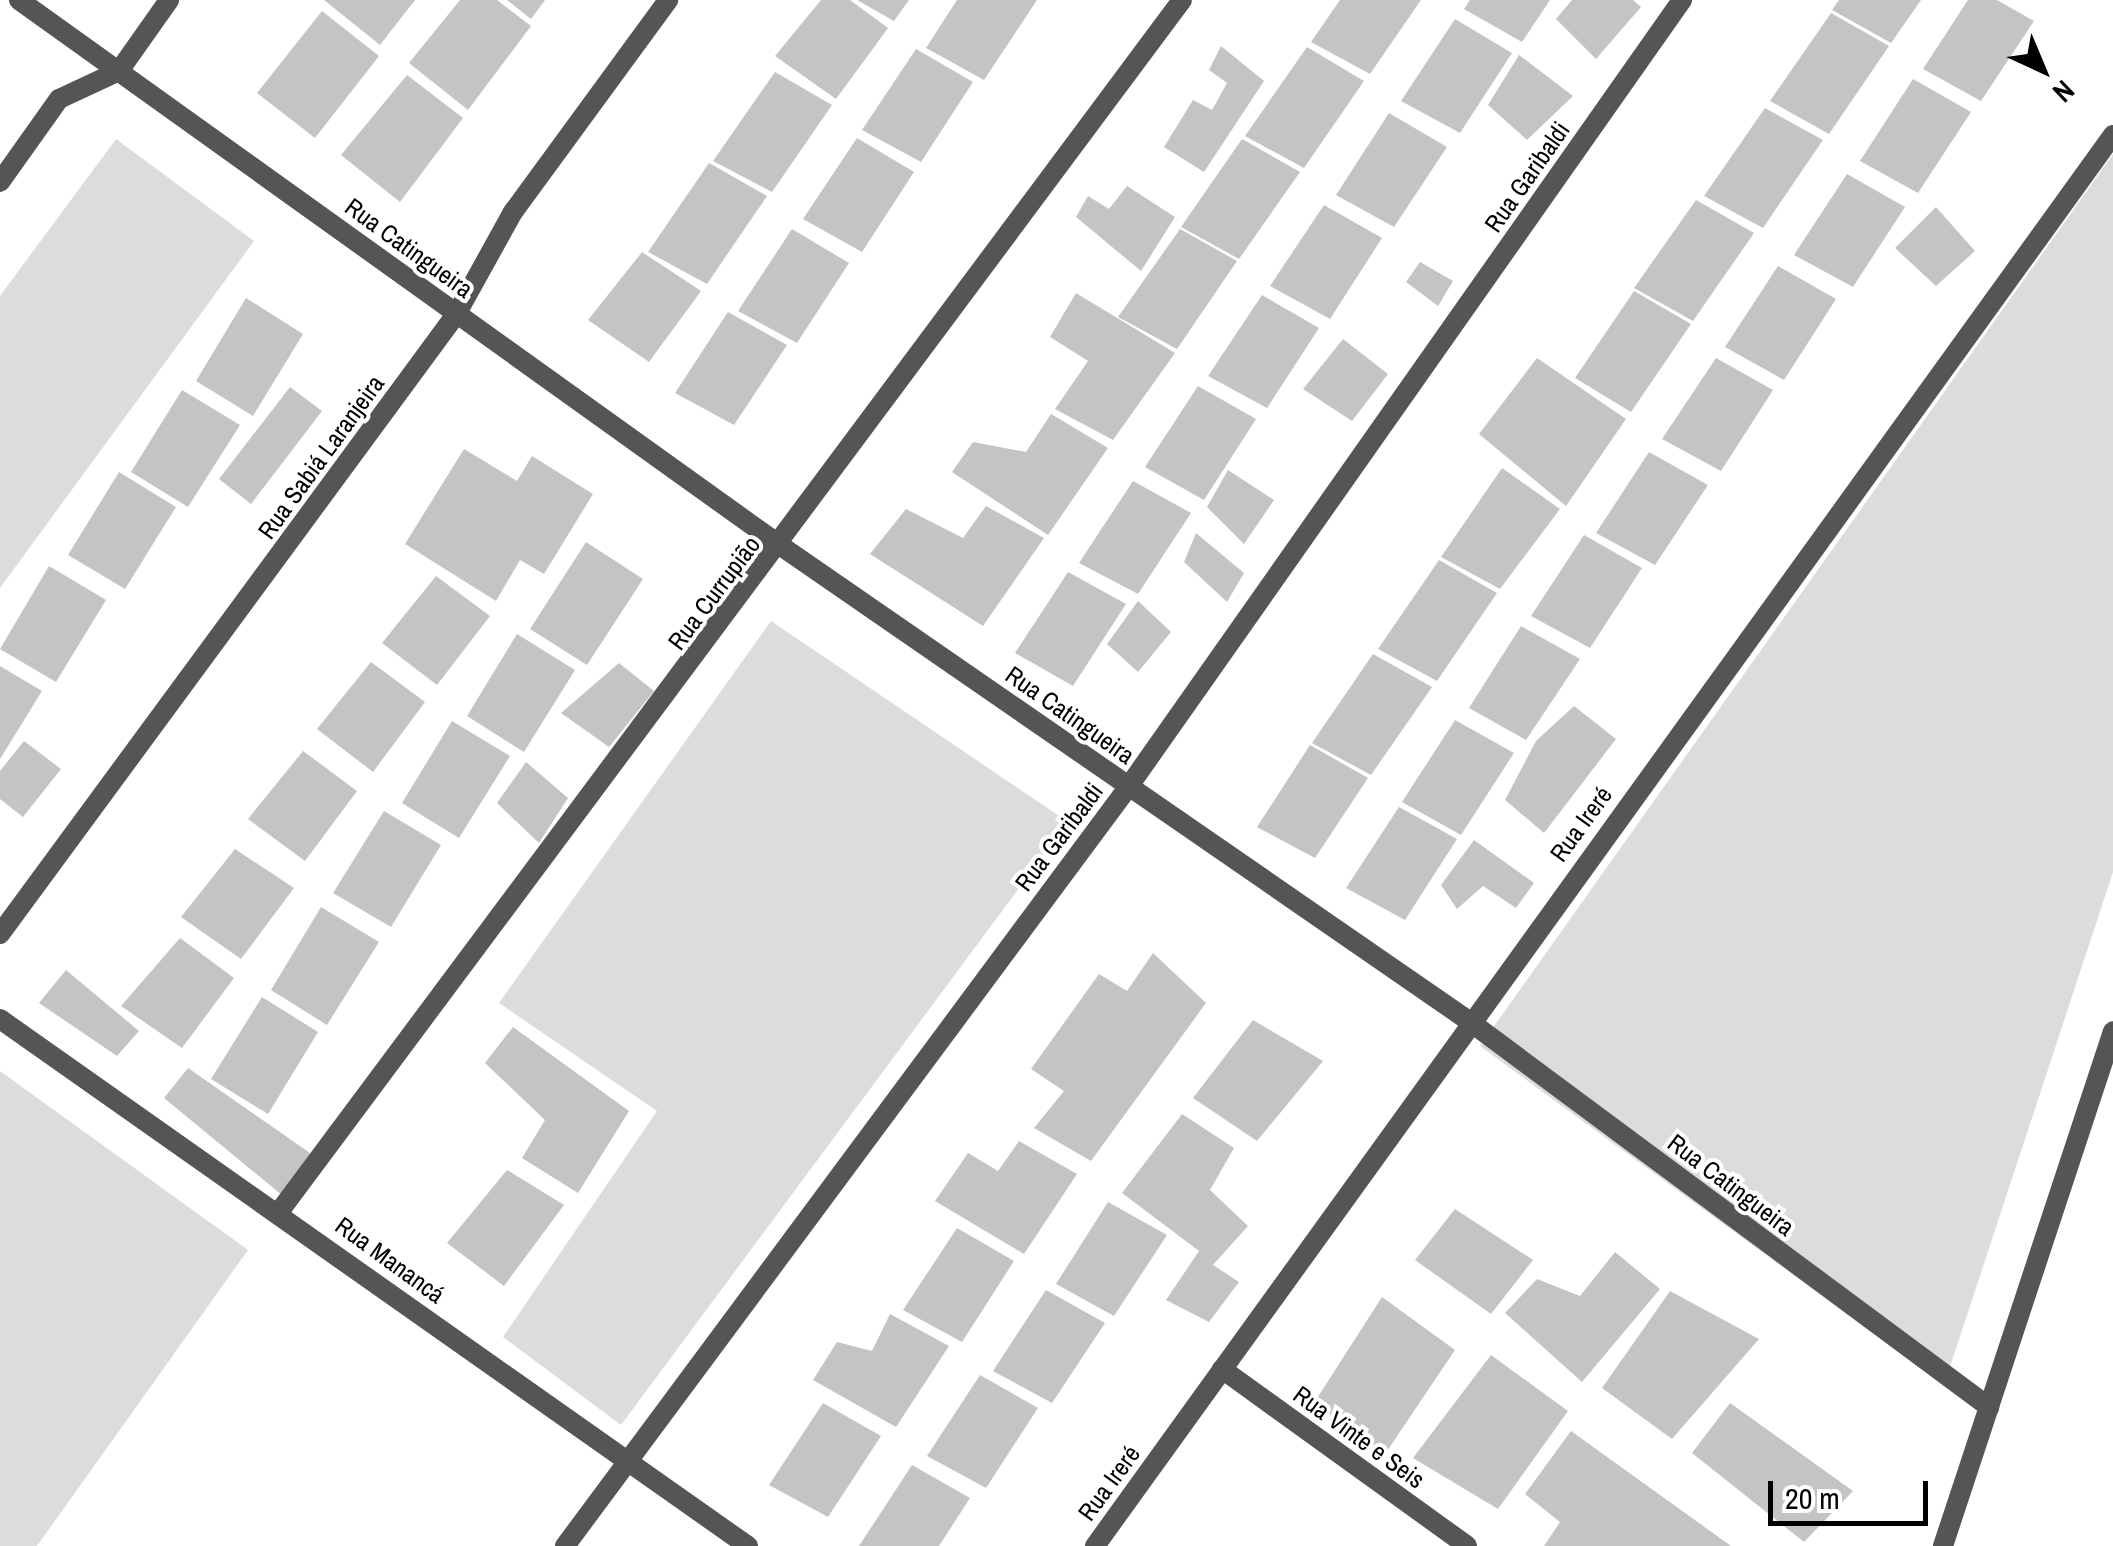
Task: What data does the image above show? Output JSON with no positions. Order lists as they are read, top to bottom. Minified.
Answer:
{"streets":{"street":["Rua Garibaldi","Rua Catingueira","Rua Sabiá Laranjeira","Rua Currupião","Rua Ireré","Rua Manancá","Rua Vinte e Seis"]},"crossings":[["Rua Garibaldi","Rua Catingueira"],["Rua Garibaldi","Rua Manancá"],["Rua Catingueira","Rua Sabiá Laranjeira"],["Rua Catingueira","Rua Currupião"],["Rua Catingueira","Rua Ireré"],["Rua Currupião","Rua Manancá"],["Rua Ireré","Rua Vinte e Seis"]],"scale_bar":"20 m","north":"bottom right"}
